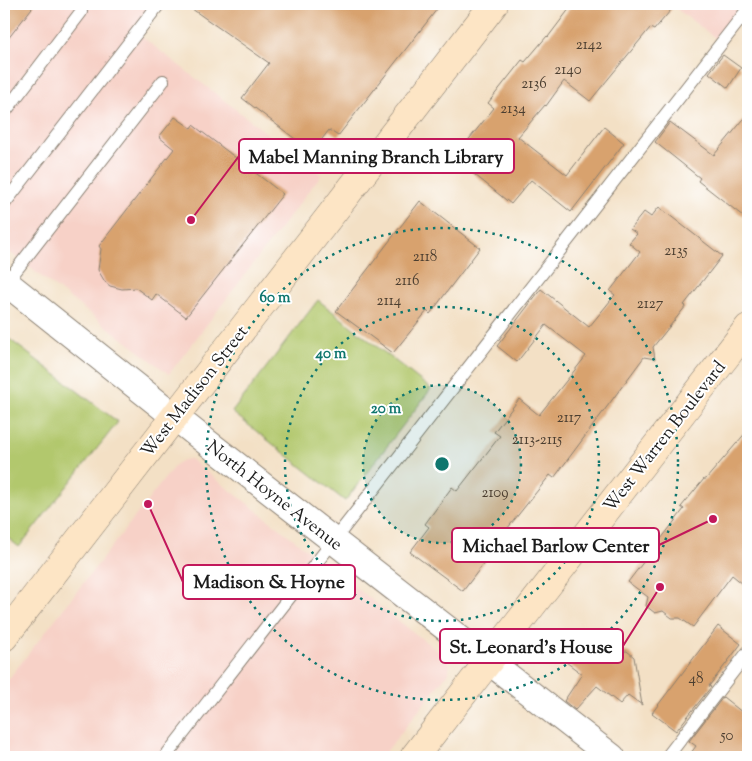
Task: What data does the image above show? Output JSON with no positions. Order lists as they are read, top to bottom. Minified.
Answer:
{"streets":{"main road":["West Madison Street","West Warren Boulevard"],"street":["North Hoyne Avenue"]},"crossings":[["West Madison Street","North Hoyne Avenue"],["West Warren Boulevard","North Hoyne Avenue"]],"places":["Mabel Manning Branch Library","Madison & Hoyne","Michael Barlow Center","St. Leonard's House"],"house_numbers":["2142","2140","2136","2134","2135","2118","2116","2114","2127","2117","2113-2115","2109","48","50"],"rings":["60 m","40 m","20 m"]}
